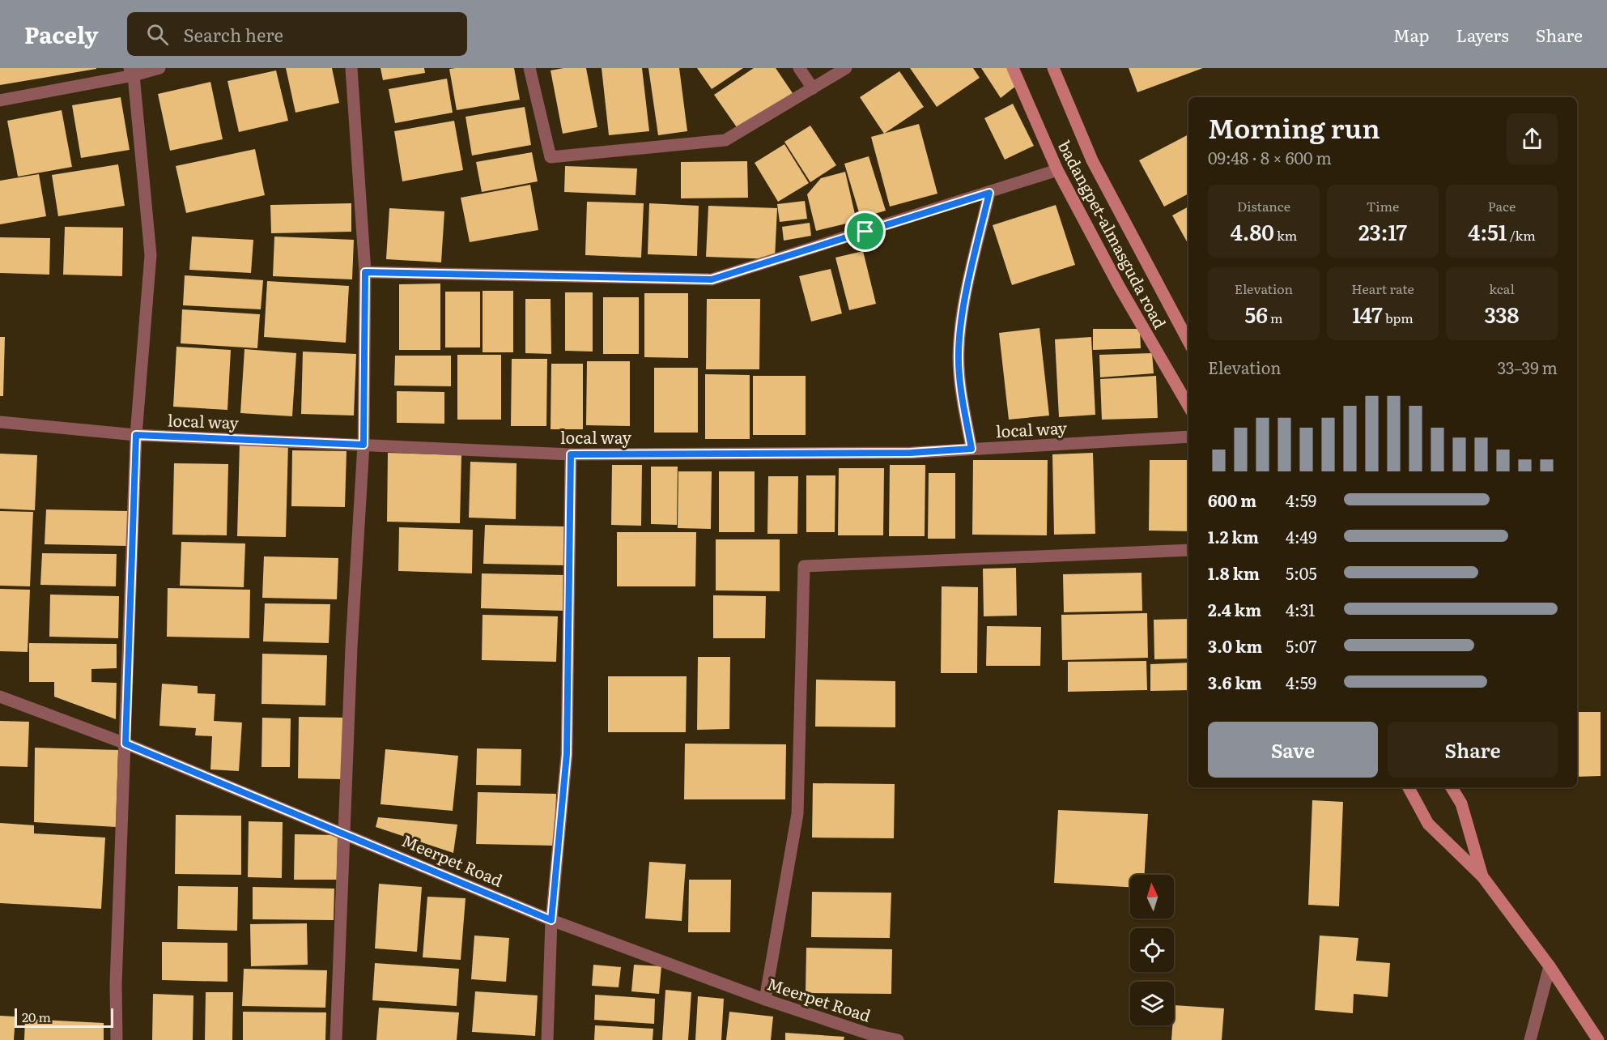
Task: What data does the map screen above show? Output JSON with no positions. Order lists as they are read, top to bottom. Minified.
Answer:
{"streets":{"street":["badangpet-almasguda road","local way","Meerpet Road"]},"scale_bar":"20 m","north":"top","page":{"header":"Pacely","search":"Search here","nav":["Map","Layers","Share"],"heading":["Morning run","09:48 · 8 × 600 m"],"stats":[["Distance","4.80 km"],["Time","23:17"],["Pace","4:51 /km"],["Elevation","56 m"],["Heart rate","147 bpm"],["kcal","338"]],"chart":["Elevation","33–39 m"],"list":[{"name":"600 m","note":"4:59"},{"name":"1.2 km","note":"4:49"},{"name":"1.8 km","note":"5:05"},{"name":"2.4 km","note":"4:31"},{"name":"3.0 km","note":"5:07"},{"name":"3.6 km","note":"4:59"}],"buttons":["Save","Share"],"scale":"20 m"}}
